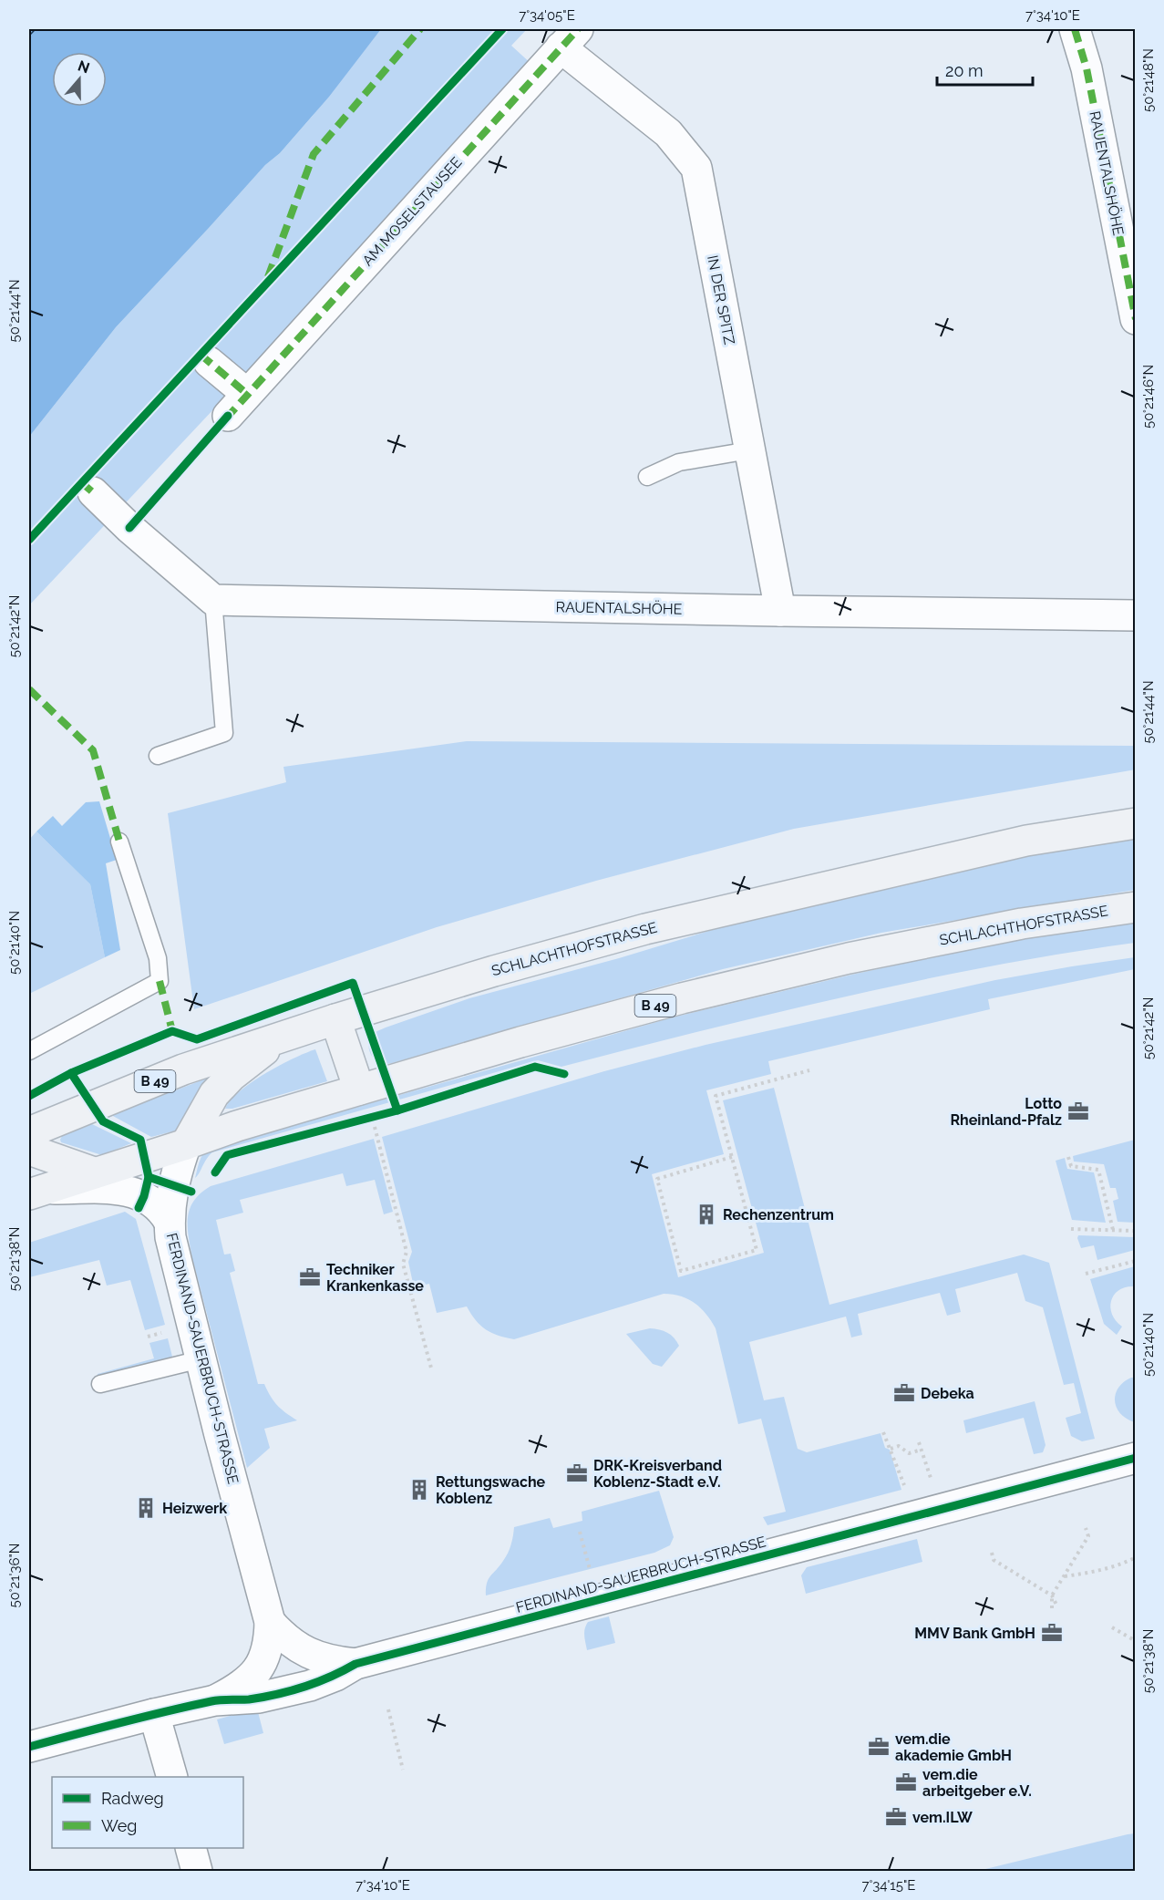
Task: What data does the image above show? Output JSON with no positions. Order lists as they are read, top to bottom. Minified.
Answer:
{"streets":{"main road":["SCHLACHTHOFSTRASSE","B 49"],"street":["RAUENTALSHÖHE","AM MOSELSTAUSEE","IN DER SPITZ","FERDINAND-SAUERBRUCH-STRASSE"]},"crossings":[["RAUENTALSHÖHE","IN DER SPITZ"],["AM MOSELSTAUSEE","IN DER SPITZ"],["SCHLACHTHOFSTRASSE","FERDINAND-SAUERBRUCH-STRASSE"]],"places":{"office":["Lotto Rheinland-Pfalz","Techniker Krankenkasse","Debeka","DRK-Kreisverband Koblenz-Stadt e.V.","MMV Bank GmbH","vem.die akademie GmbH","vem.die arbeitgeber e.V.","vem.ILW"],"building":["Rechenzentrum","Rettungswache Koblenz","Heizwerk"]},"legend":["Radweg","Weg"],"scale_bar":"20 m","north":"top","coordinates":["7°34'05\"E","7°34'10\"E","50°21'48\"N","50°21'44\"N","50°21'46\"N","50°21'42\"N","50°21'40\"N","50°21'38\"N","50°21'36\"N","7°34'15\"E"]}
